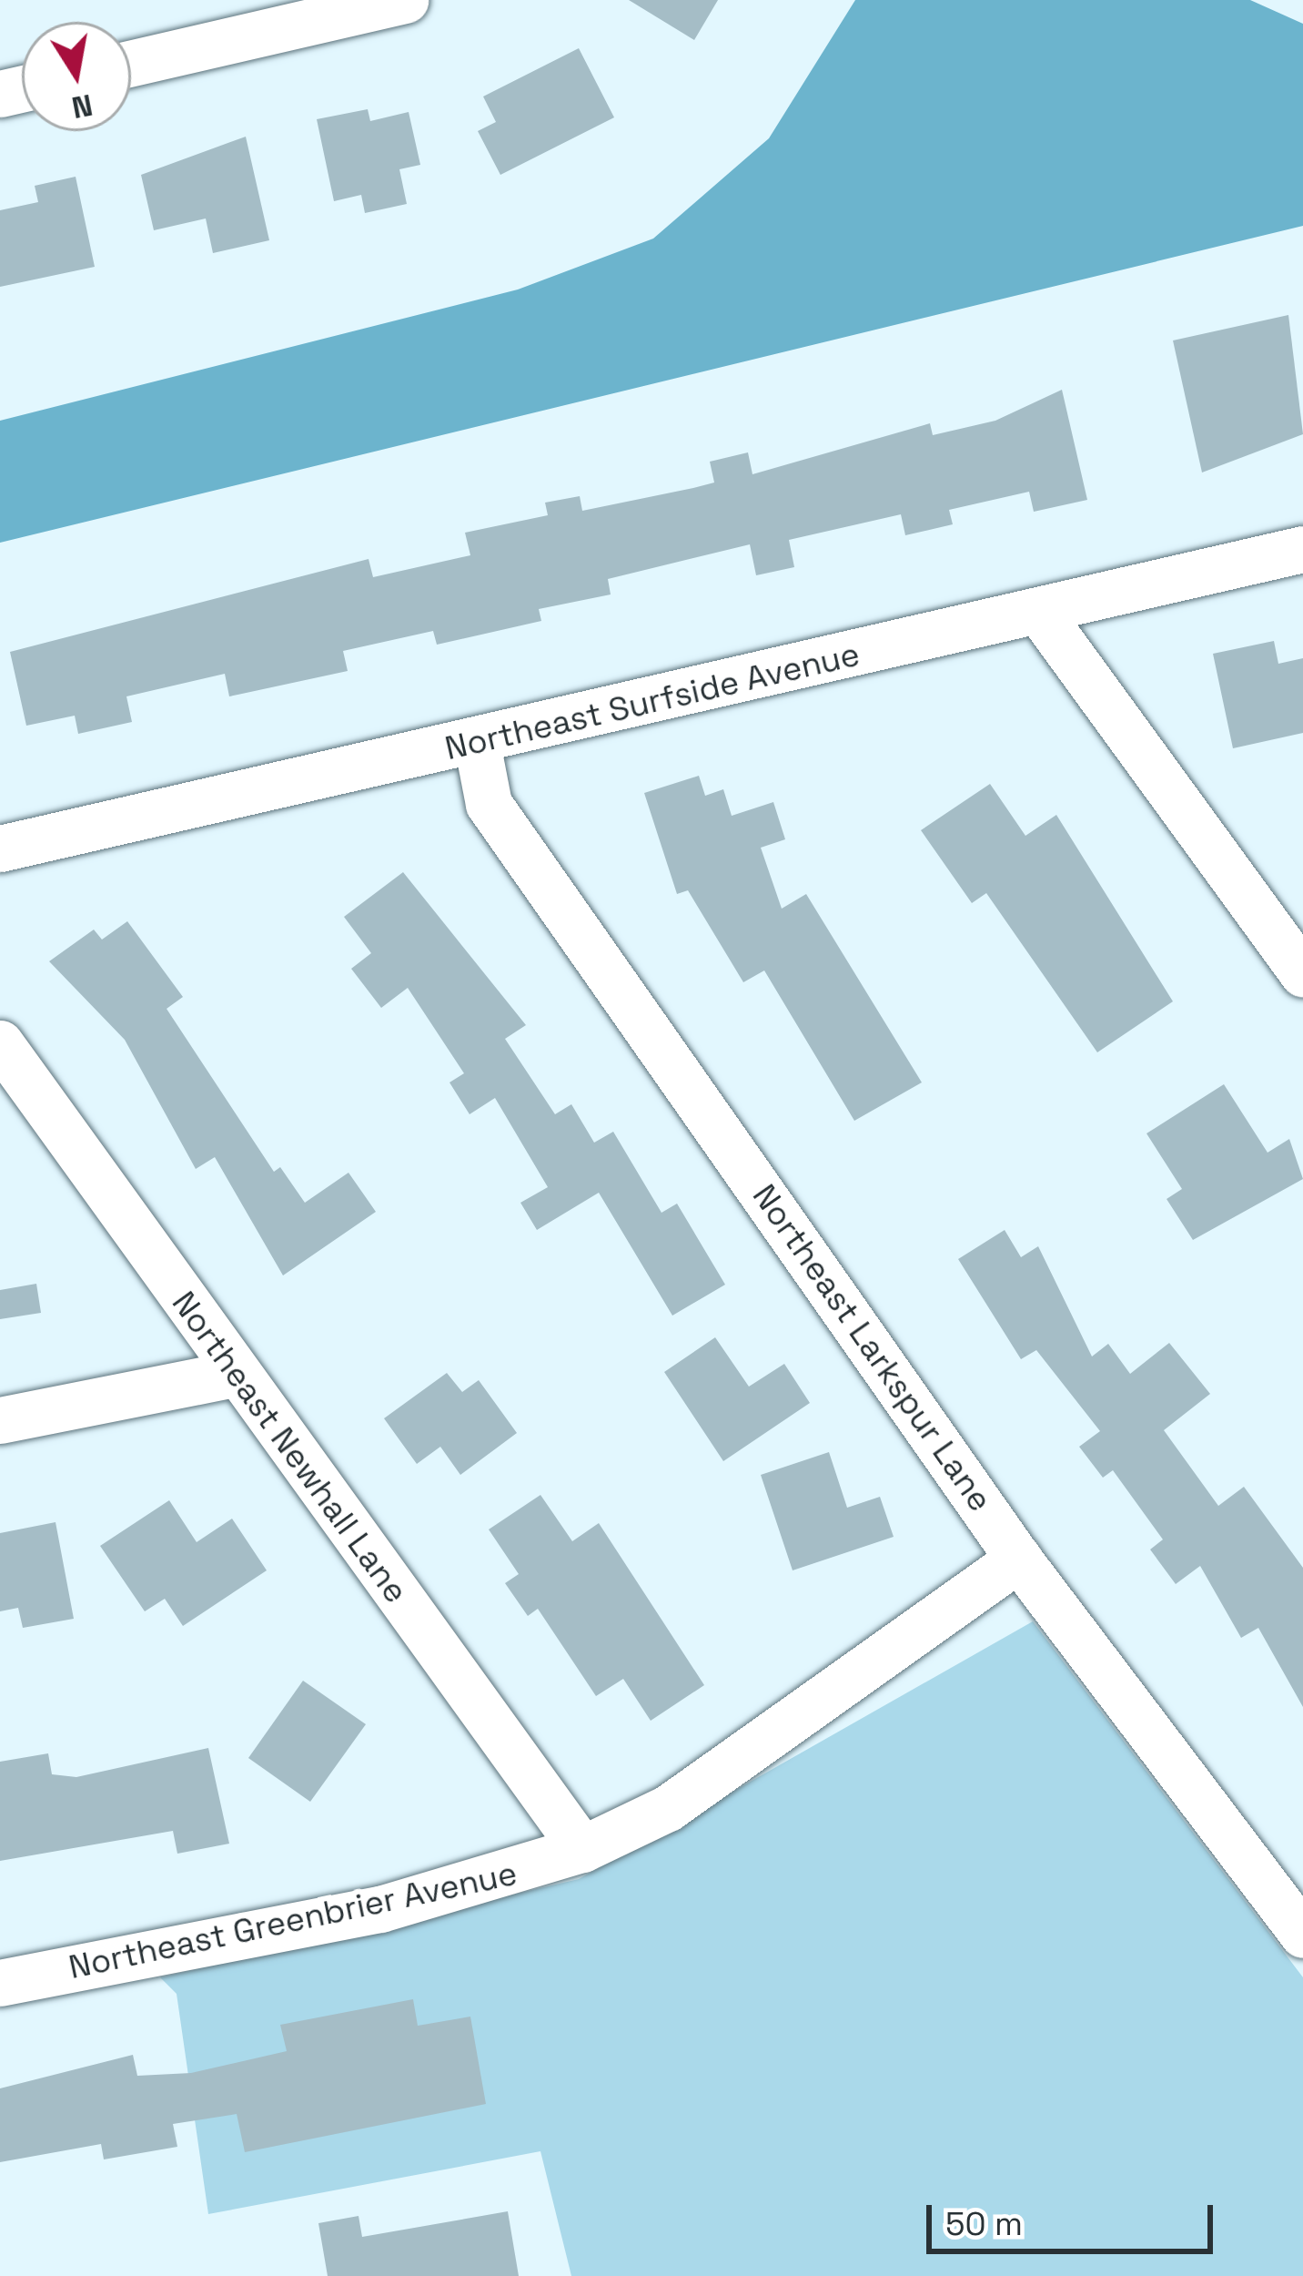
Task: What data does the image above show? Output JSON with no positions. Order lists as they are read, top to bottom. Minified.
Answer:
{"streets":{"street":["Northeast Surfside Avenue","Northeast Larkspur Lane","Northeast Newhall Lane","Northeast Greenbrier Avenue"]},"crossings":[["Northeast Surfside Avenue","Northeast Larkspur Lane"],["Northeast Larkspur Lane","Northeast Greenbrier Avenue"],["Northeast Newhall Lane","Northeast Greenbrier Avenue"]],"scale_bar":"50 m","north":"bottom"}
